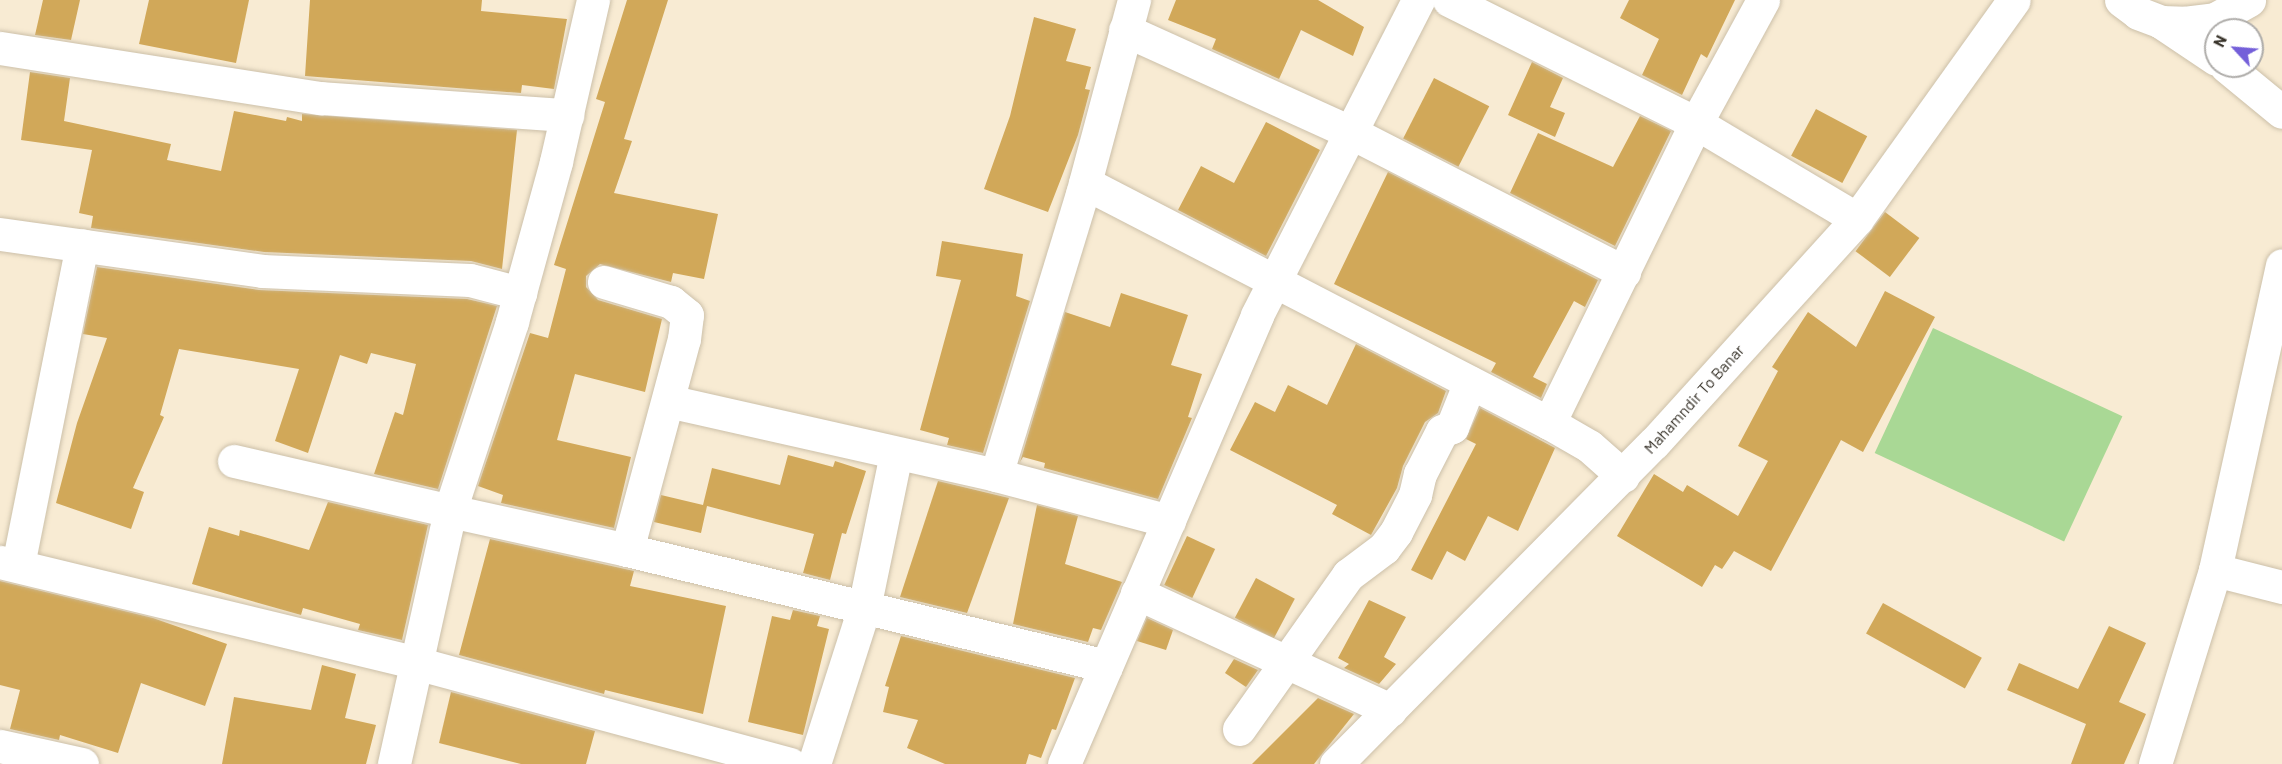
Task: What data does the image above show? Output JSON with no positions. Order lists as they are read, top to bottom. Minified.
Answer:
{"streets":{"street":["Mahamndir To Banar"]},"north":"top left"}
